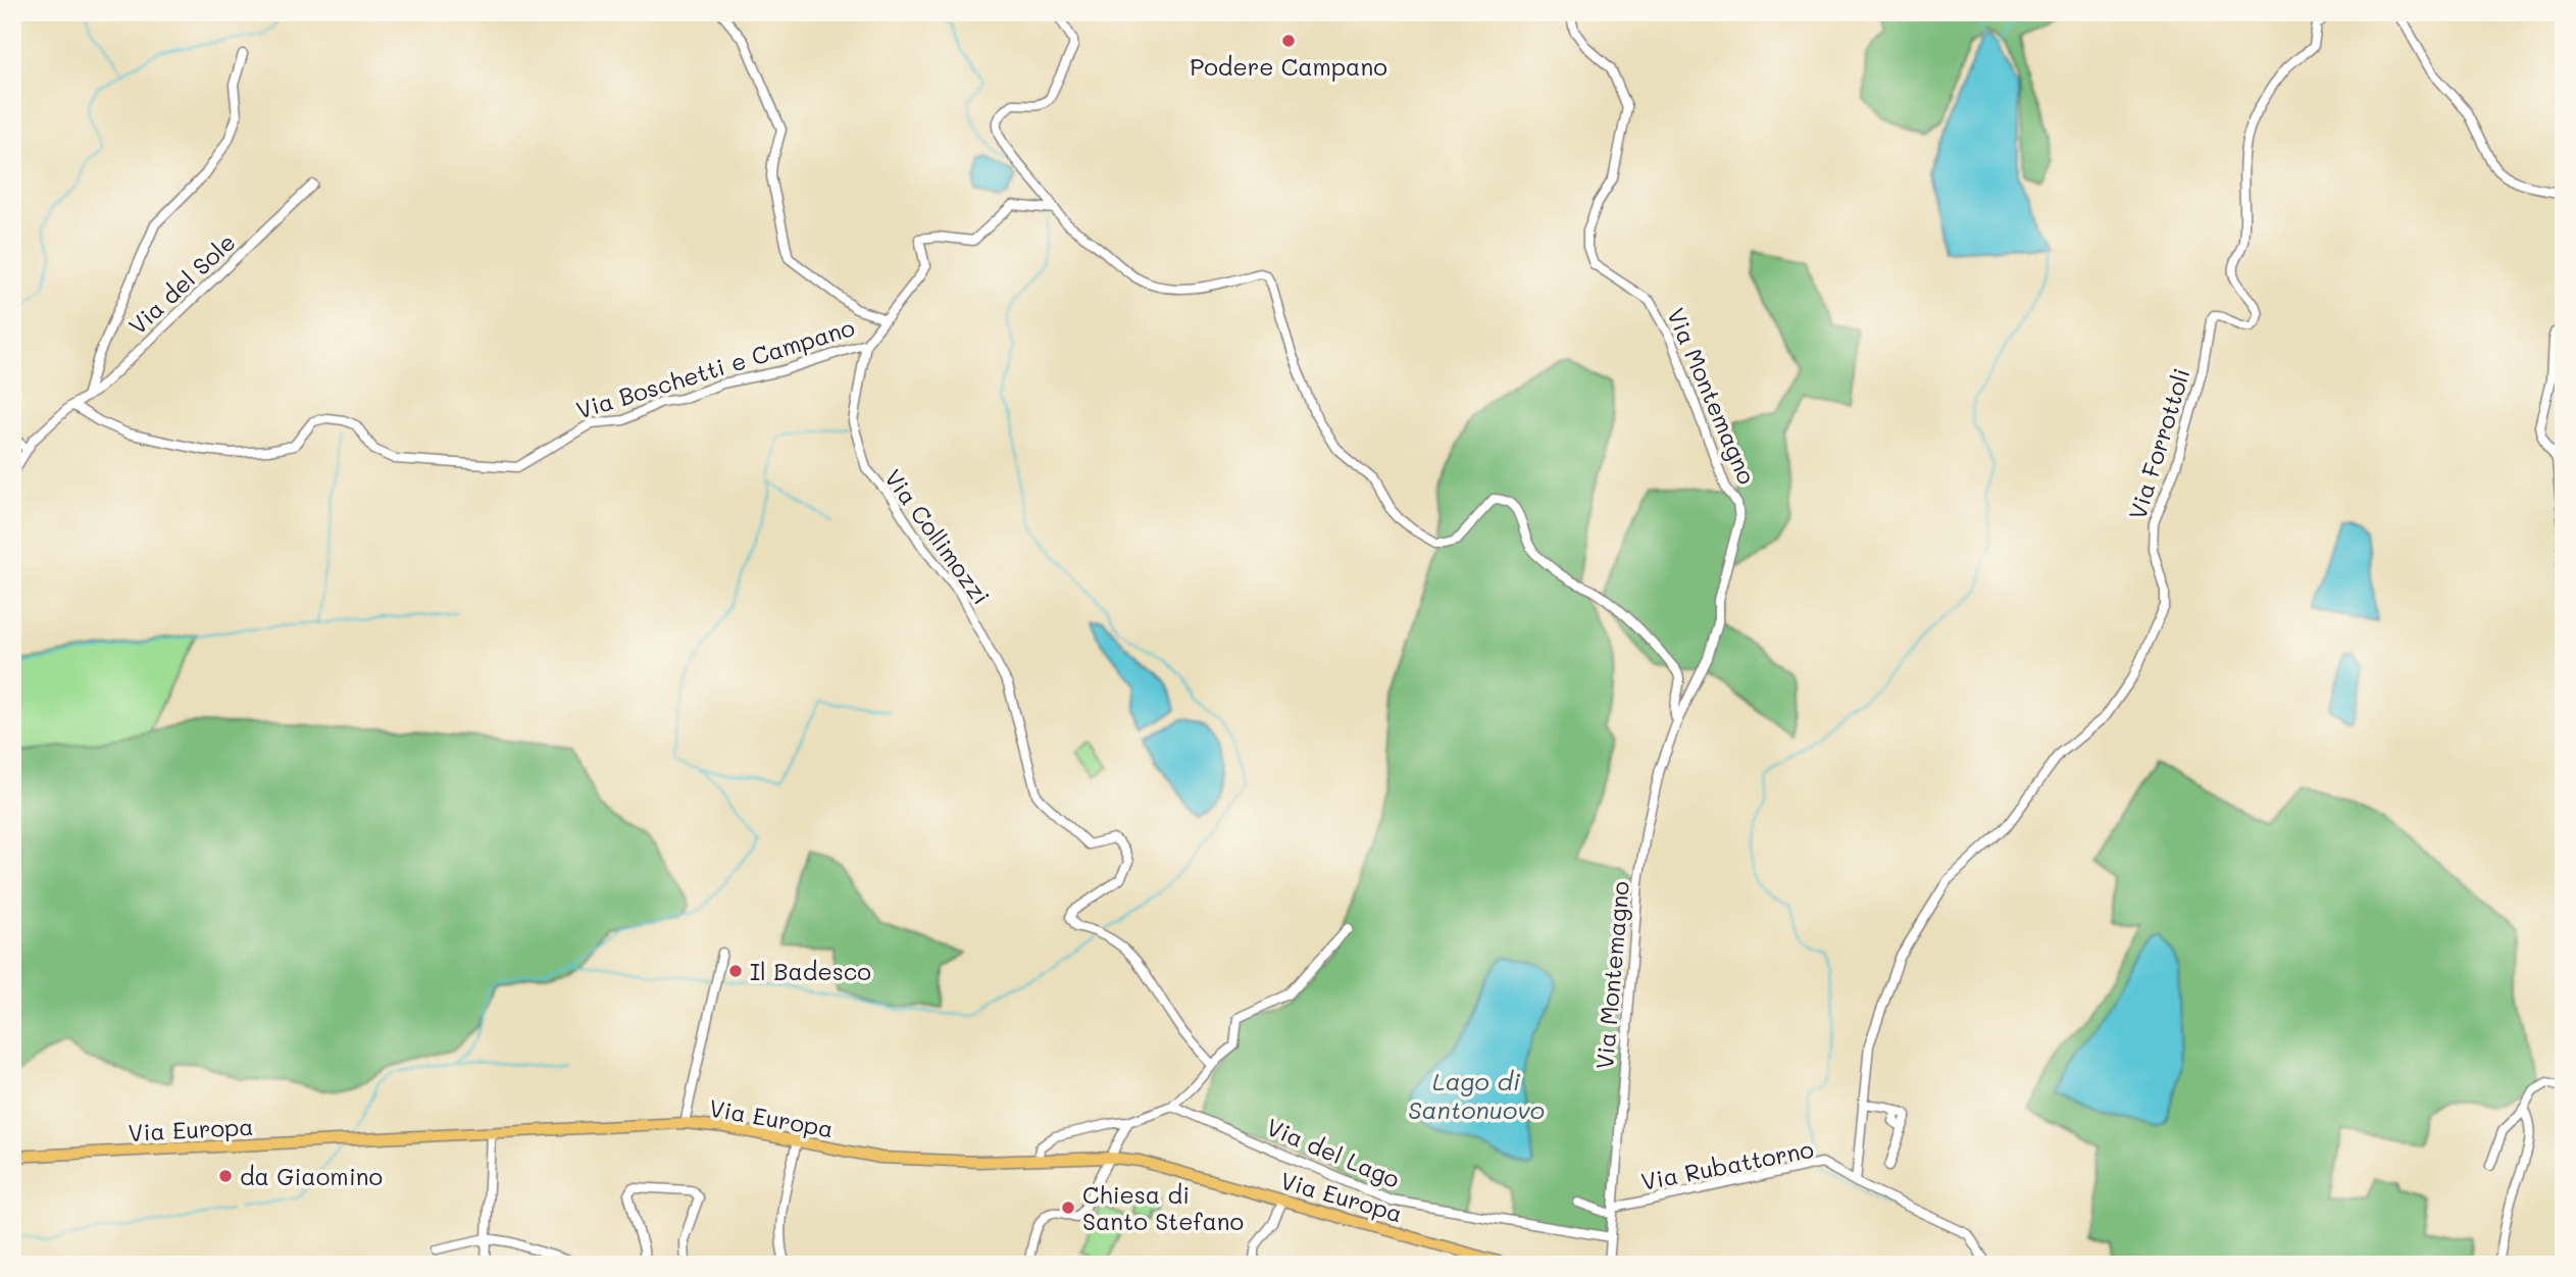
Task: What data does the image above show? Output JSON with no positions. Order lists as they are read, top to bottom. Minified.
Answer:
{"streets":{"main road":["Via Europa"],"street":["Via del Sole","Via Boschetti e Campano","Via Montemagno","Via Forrottoli","Via Collimozzi","Via del Lago","Via Rubattorno"]},"crossings":[["Via del Sole","Via Boschetti e Campano"],["Via Boschetti e Campano","Via Collimozzi"],["Via Montemagno","Via del Lago"],["Via Montemagno","Via Rubattorno"],["Via Forrottoli","Via Rubattorno"]],"water":["Lago di Santonuovo"],"places":["Podere Campano","Il Badesco","da Giaomino","Chiesa di Santo Stefano"]}
